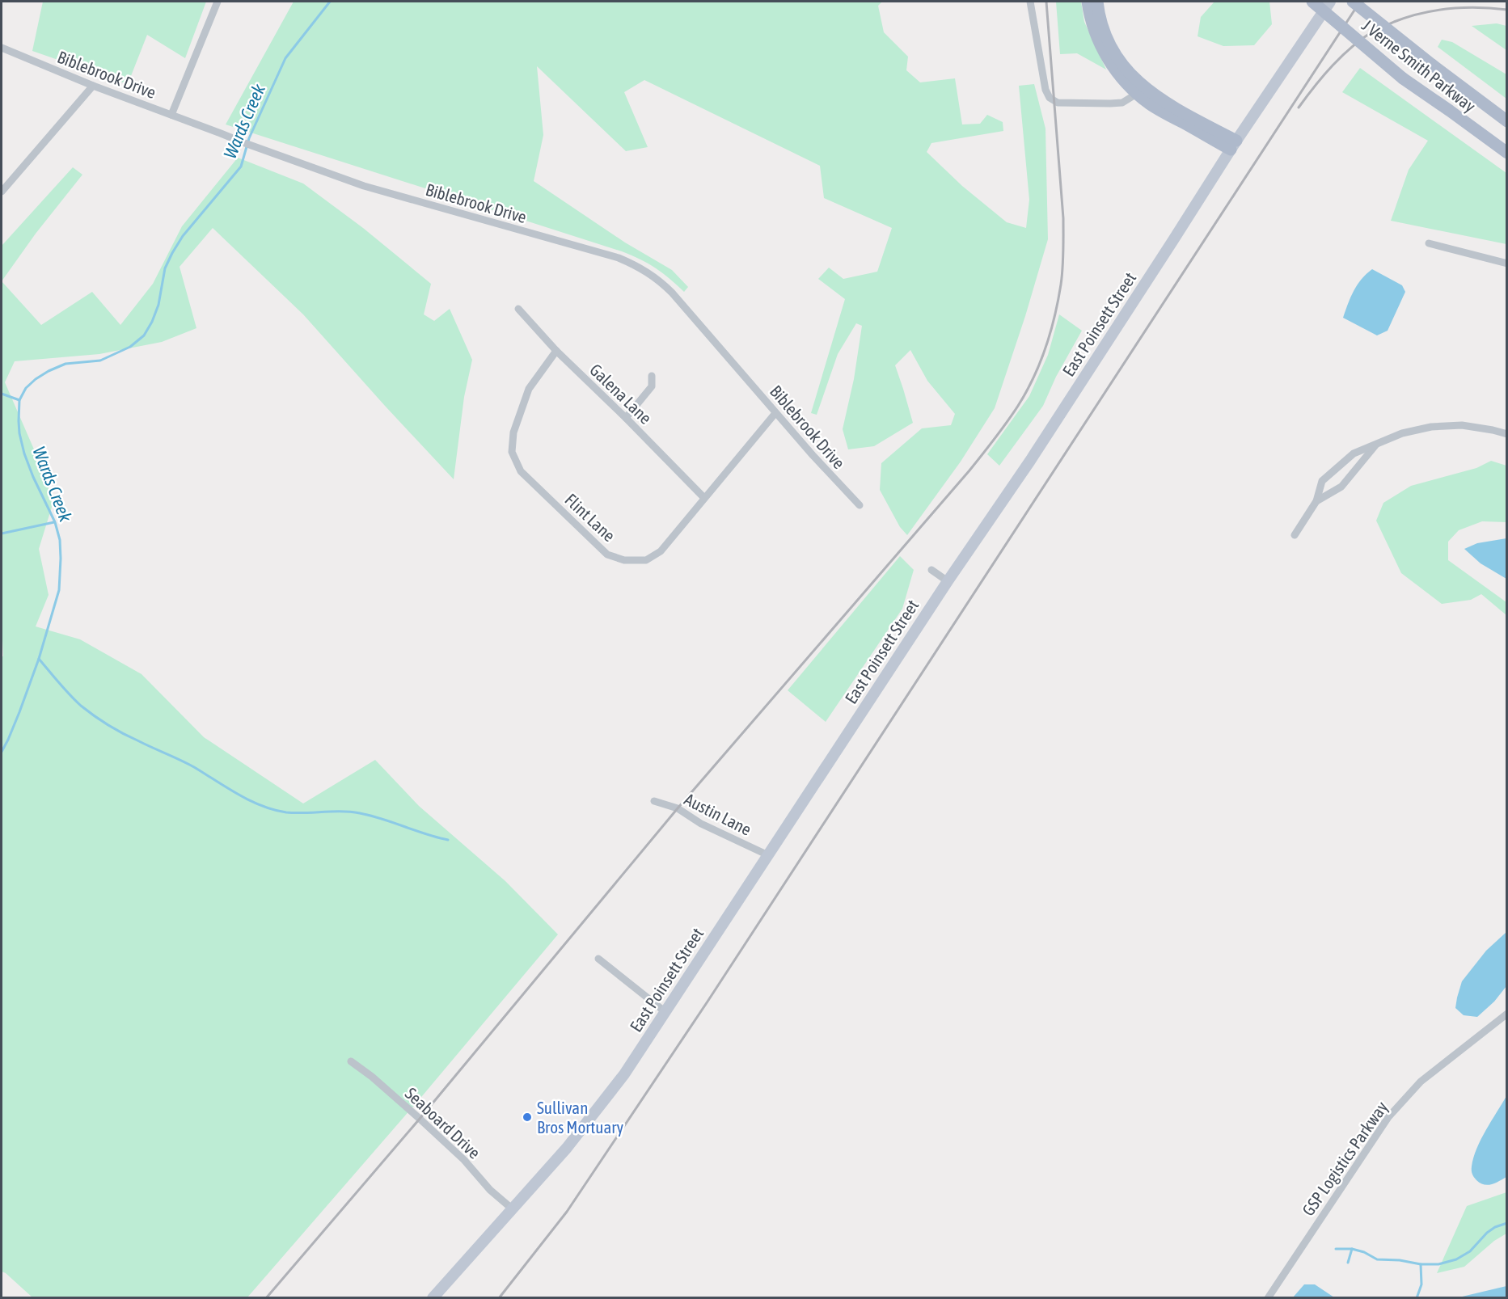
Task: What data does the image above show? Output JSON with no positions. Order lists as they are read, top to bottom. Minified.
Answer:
{"streets":{"main road":["J Verne Smith Parkway","East Poinsett Street"],"street":["Biblebrook Drive","Galena Lane","Flint Lane","Austin Lane","Seaboard Drive","GSP Logistics Parkway"]},"crossings":[["Biblebrook Drive","Flint Lane"],["East Poinsett Street","Austin Lane"],["East Poinsett Street","Seaboard Drive"],["Galena Lane","Flint Lane"]],"water":["Wards Creek"],"places":["Sullivan Bros Mortuary"]}
